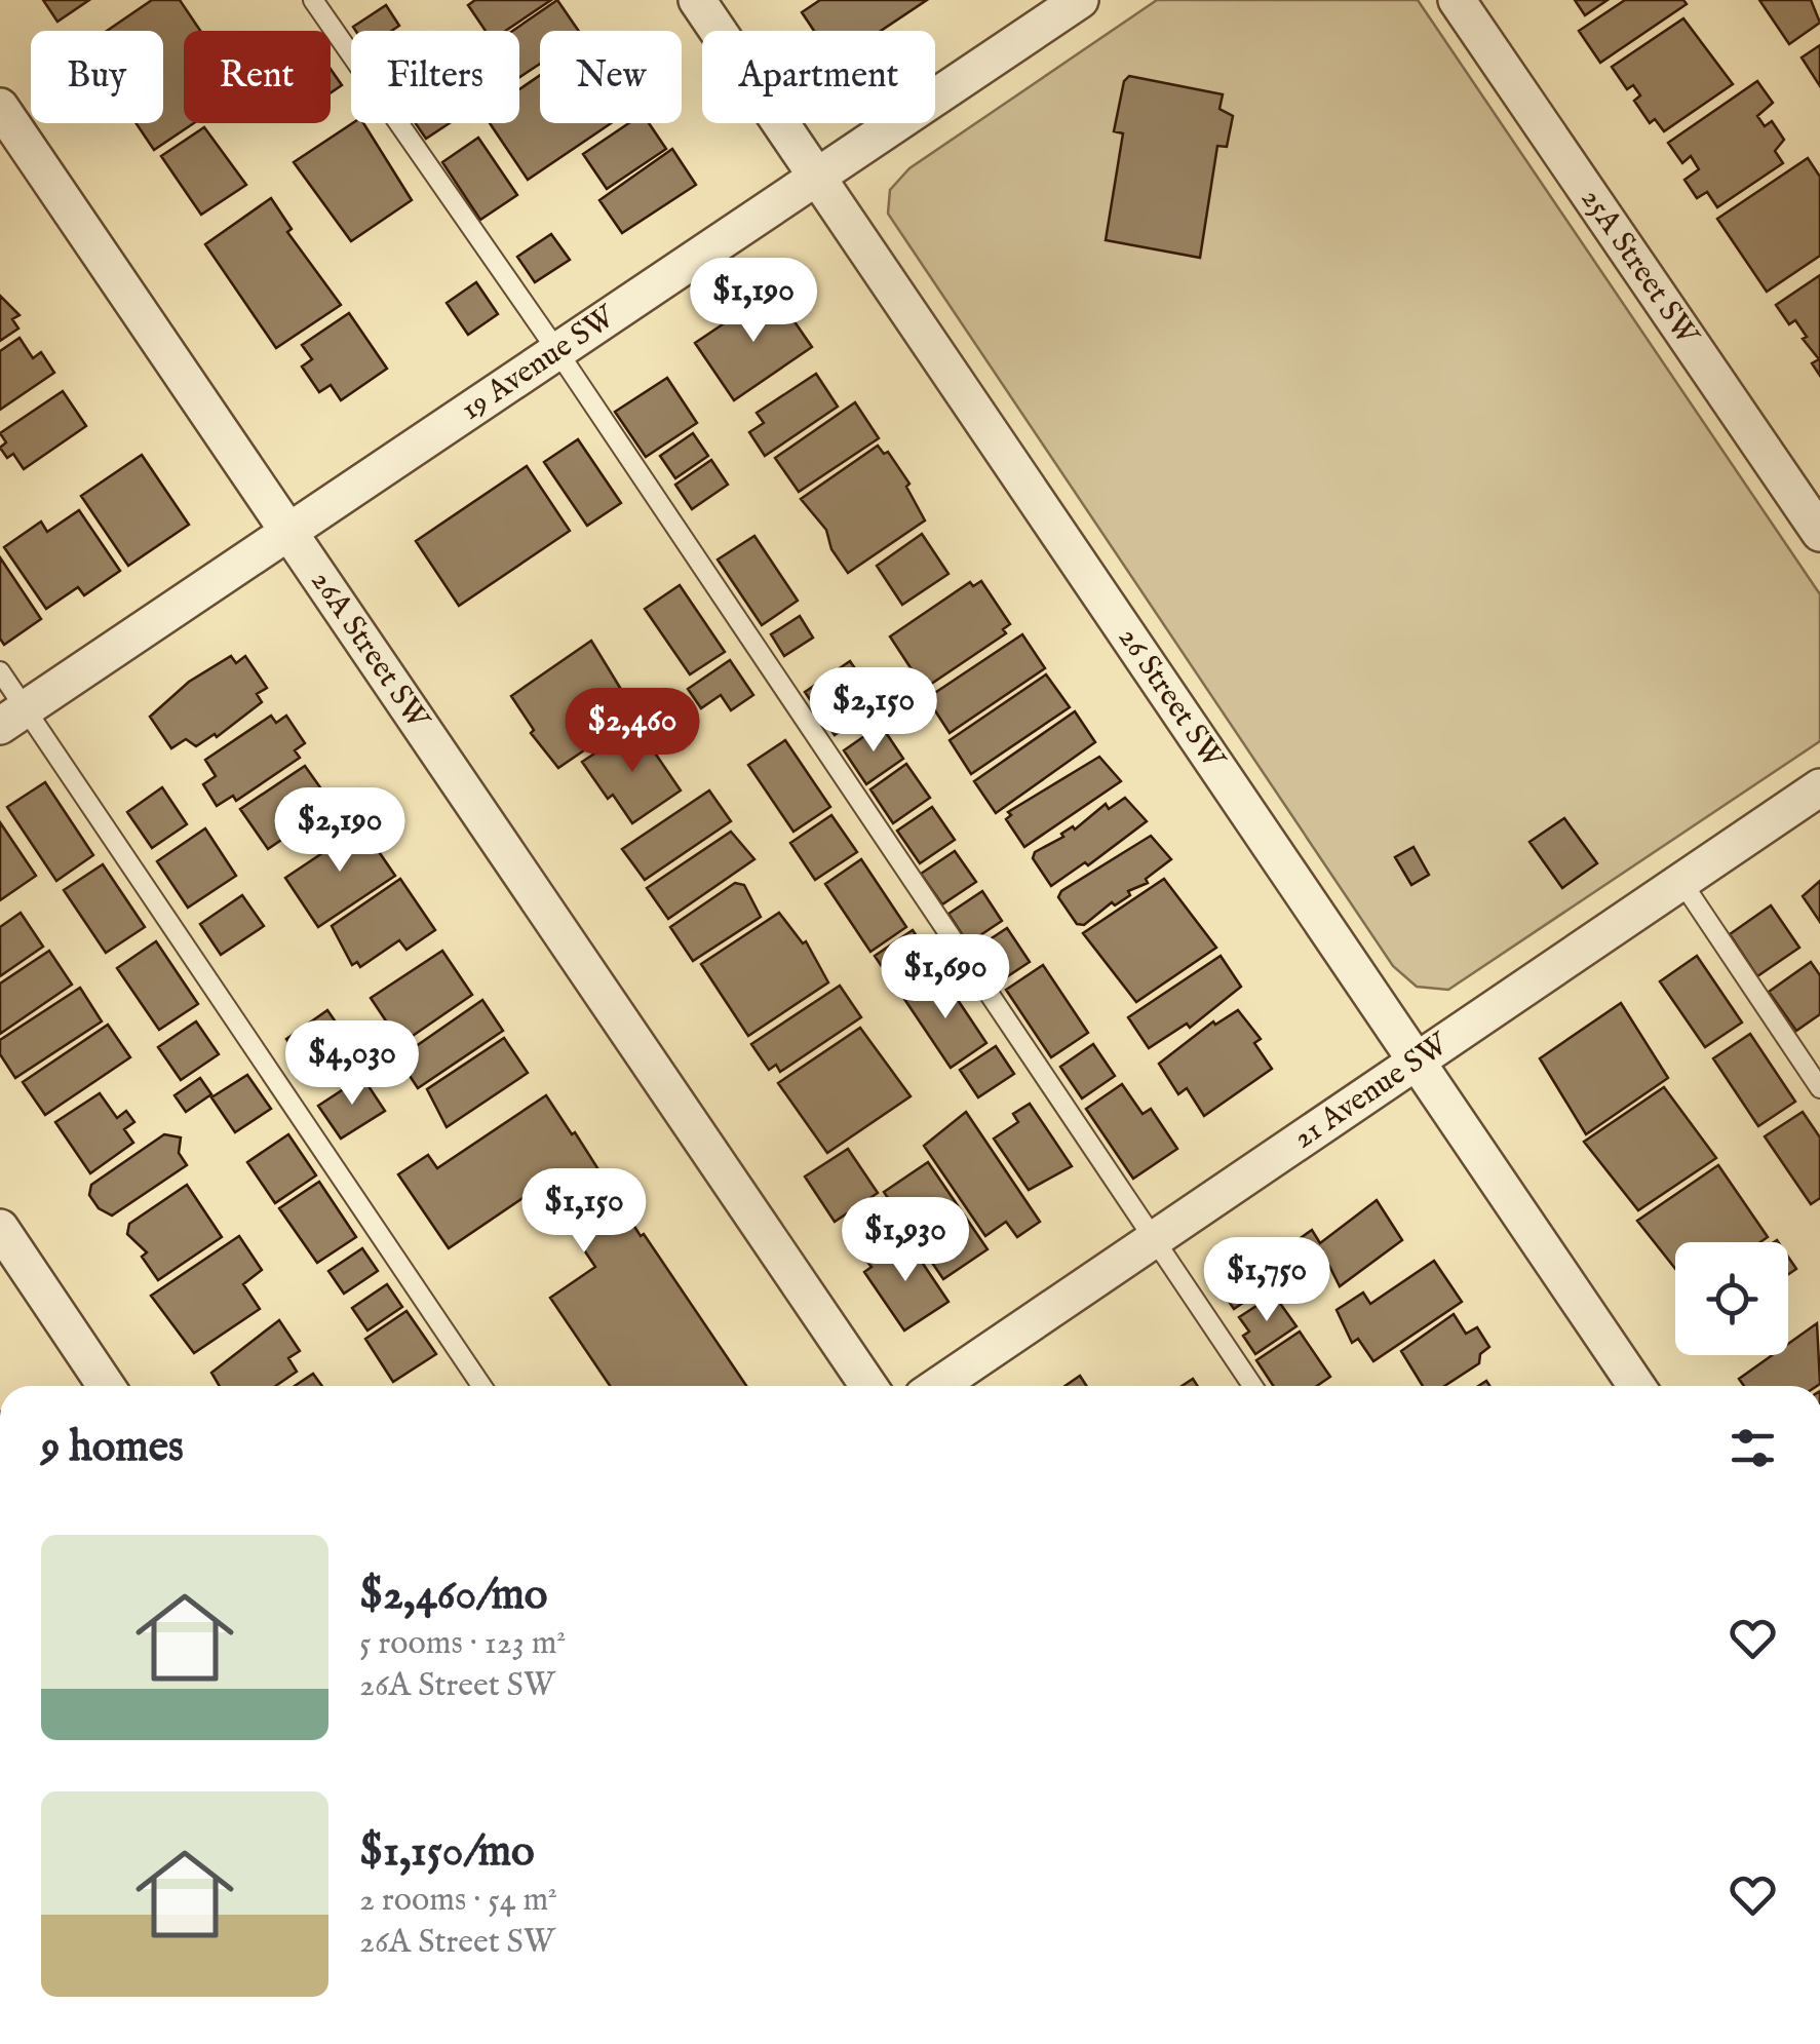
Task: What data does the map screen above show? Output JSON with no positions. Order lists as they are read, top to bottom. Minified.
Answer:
{"streets":{"street":["25A Street SW","19 Avenue SW","26A Street SW","26 Street SW","21 Avenue SW"]},"crossings":[["19 Avenue SW","26A Street SW"],["19 Avenue SW","26 Street SW"],["26 Street SW","21 Avenue SW"]],"page":{"chip":["Buy","Rent","Filters","New","Apartment"],"price":["$1,190","$2,150","$2,460","$2,190","$1,690","$4,030","$1,150","$1,930","$1,750"],"heading":"9 homes","list":[{"name":"$2,460/mo","note":"5 rooms · 123 m² · 26A Street SW"},{"name":"$1,150/mo","note":"2 rooms · 54 m² · 26A Street SW"}]}}
